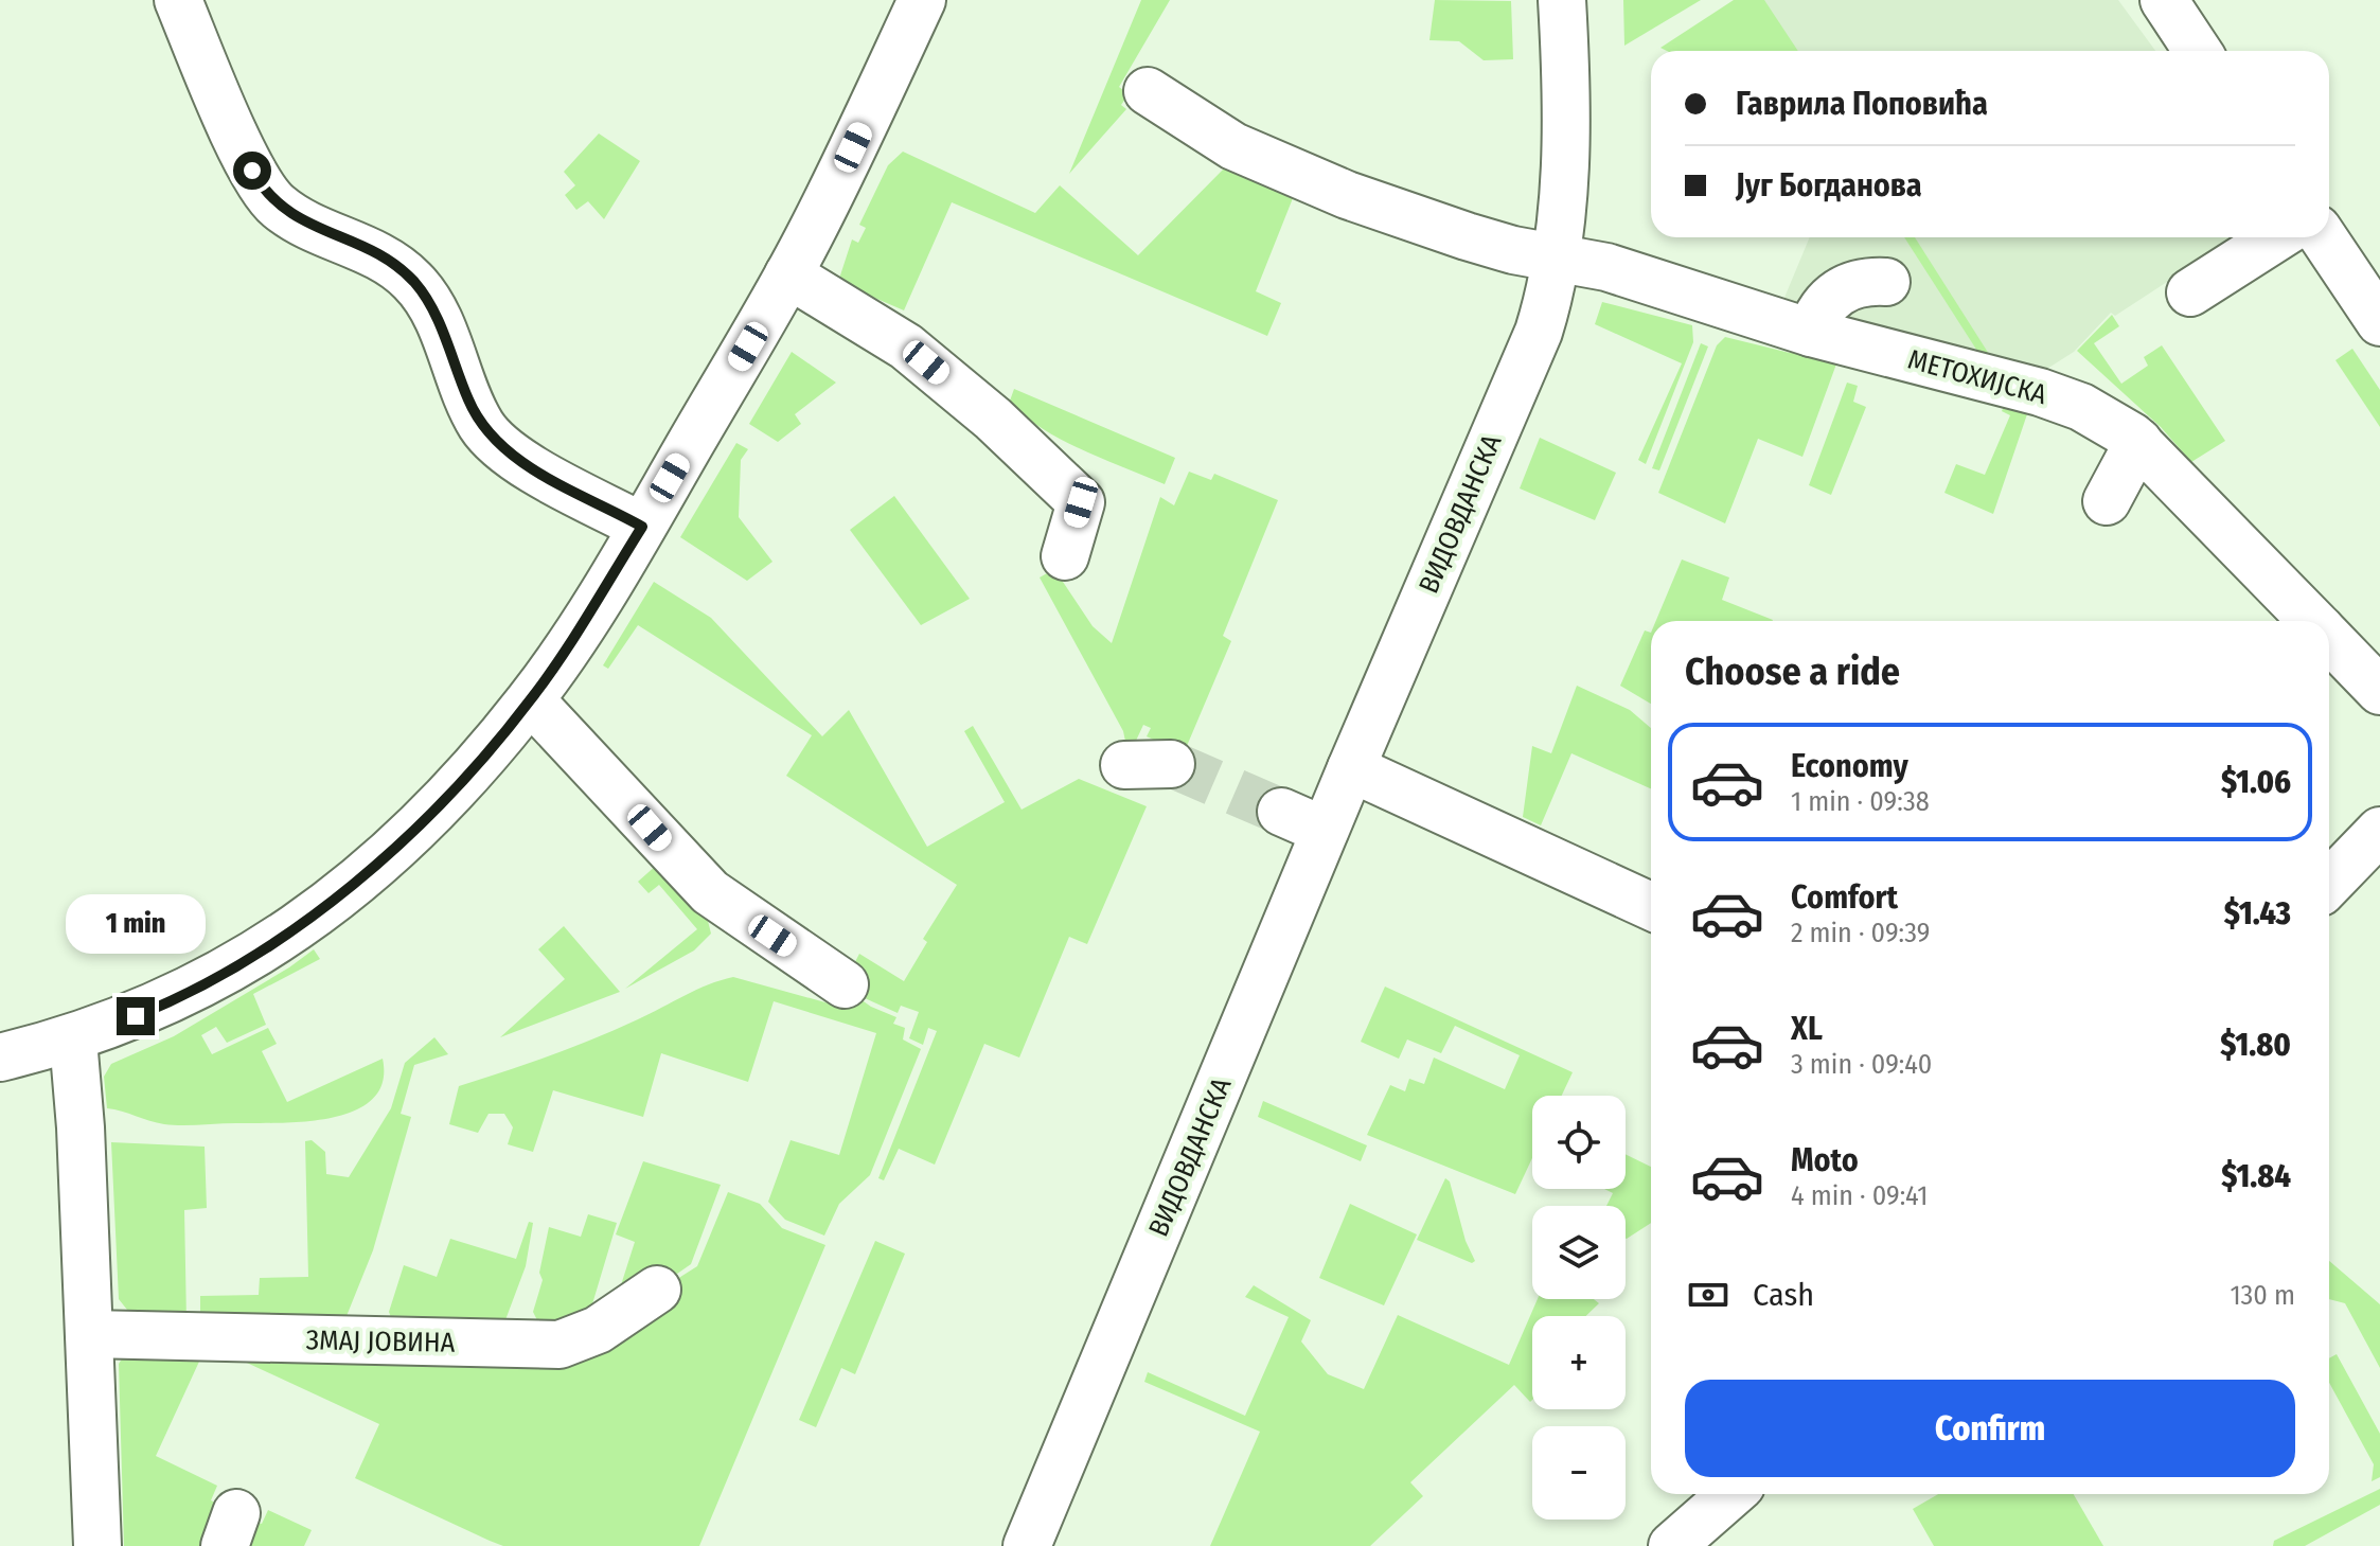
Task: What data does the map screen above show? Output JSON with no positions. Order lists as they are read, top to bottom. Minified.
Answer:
{"streets":{"street":["МЕТОХИЈСКА","ВИДОВДАНСКА","ЗМАЈ ЈОВИНА"]},"crossings":[["МЕТОХИЈСКА","ВИДОВДАНСКА"]],"page":{"banner":["Гаврила Поповића","Југ Богданова"],"heading":"Choose a ride","list":[{"name":"Economy","note":"1 min · 09:38","value":"$1.06"},{"name":"Comfort","note":"2 min · 09:39","value":"$1.43"},{"name":"XL","note":"3 min · 09:40","value":"$1.80"},{"name":"Moto","note":"4 min · 09:41","value":"$1.84"}],"bubble":"1 min","map_buttons":["+","−"],"pay":["Cash","130 m"],"buttons":"Confirm"}}
